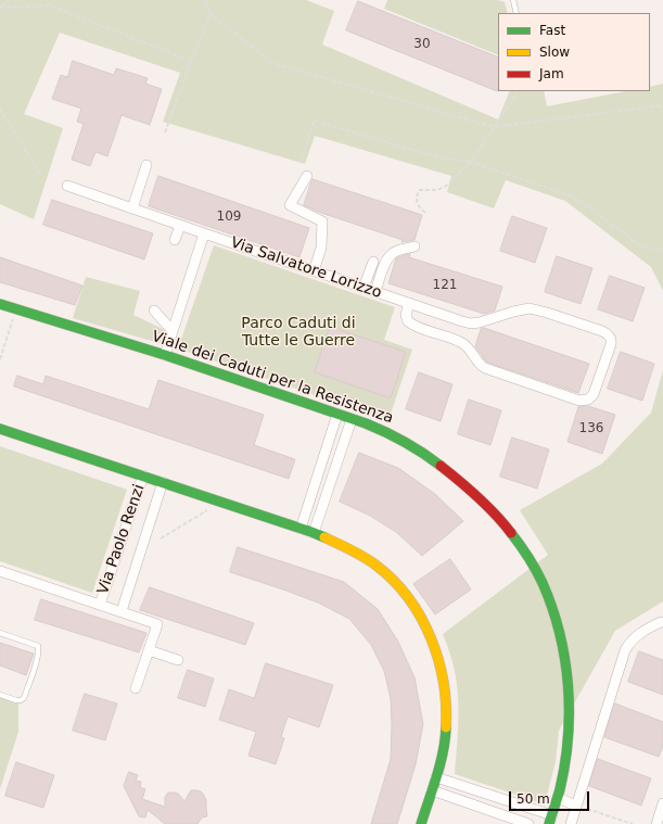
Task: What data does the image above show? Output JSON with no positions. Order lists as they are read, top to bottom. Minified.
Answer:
{"streets":{"street":["Via Salvatore Lorizzo","Viale dei Caduti per la Resistenza","Via Paolo Renzi"]},"parks":["Parco Caduti di Tutte le Guerre"],"house_numbers":["30","109","121","136"],"legend":["Fast","Slow","Jam"],"scale_bar":"50 m"}
